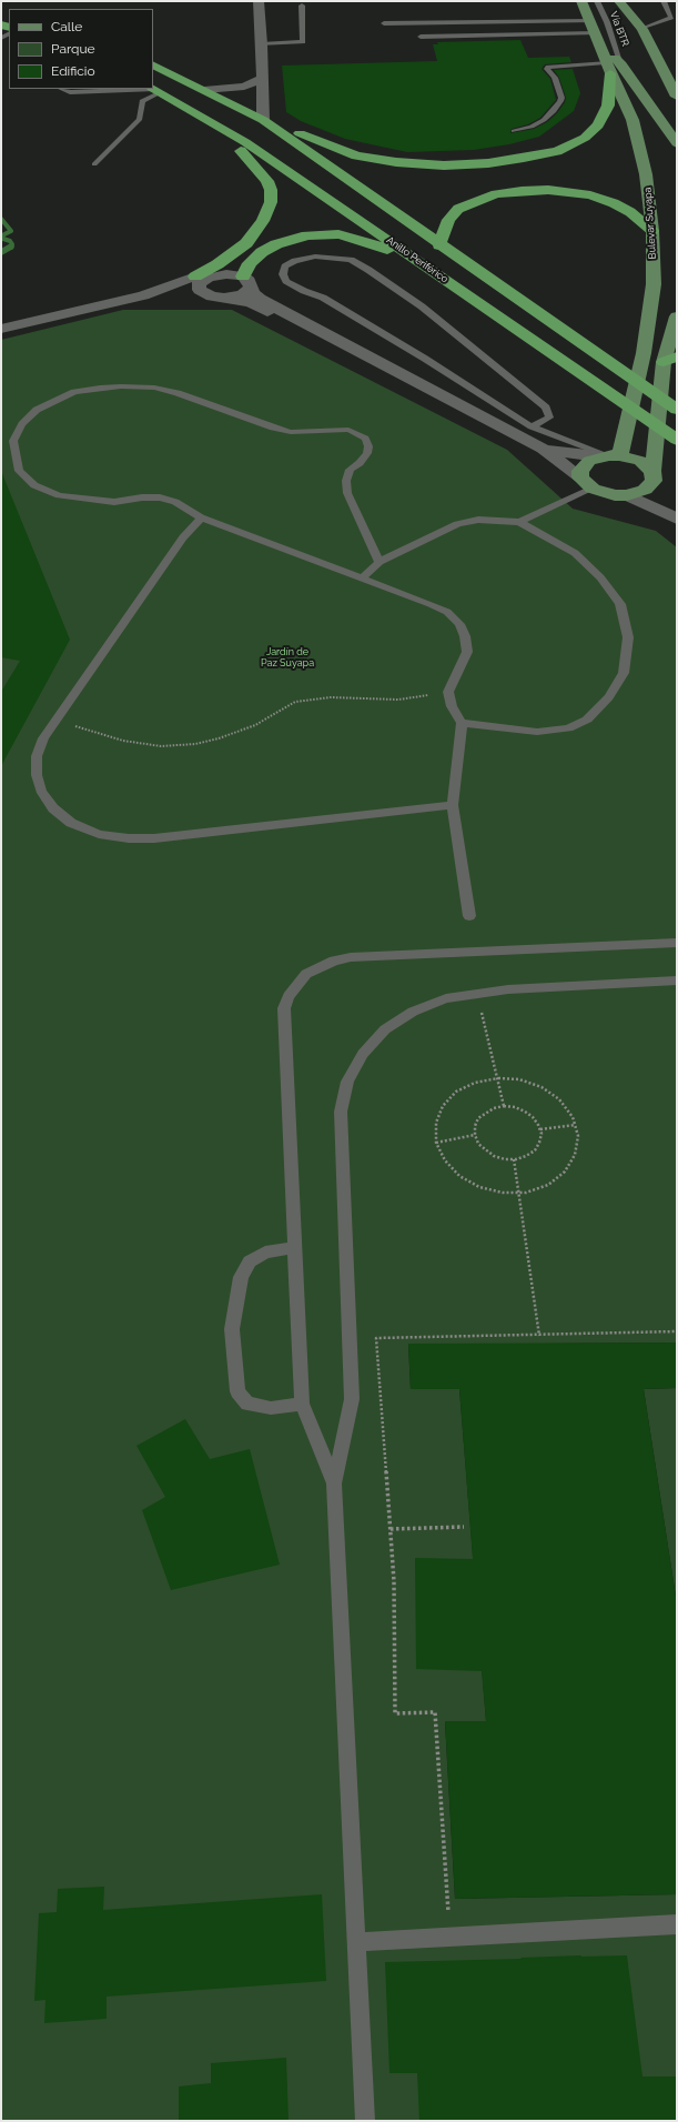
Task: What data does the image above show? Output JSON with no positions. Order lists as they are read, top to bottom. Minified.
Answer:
{"streets":{"highway":["Anillo Periférico"],"main road":["Bulevar Suyapa"],"lane":["Vía BTR"]},"parks":["Jardín de Paz Suyapa"],"legend":["Calle","Parque","Edificio"]}
